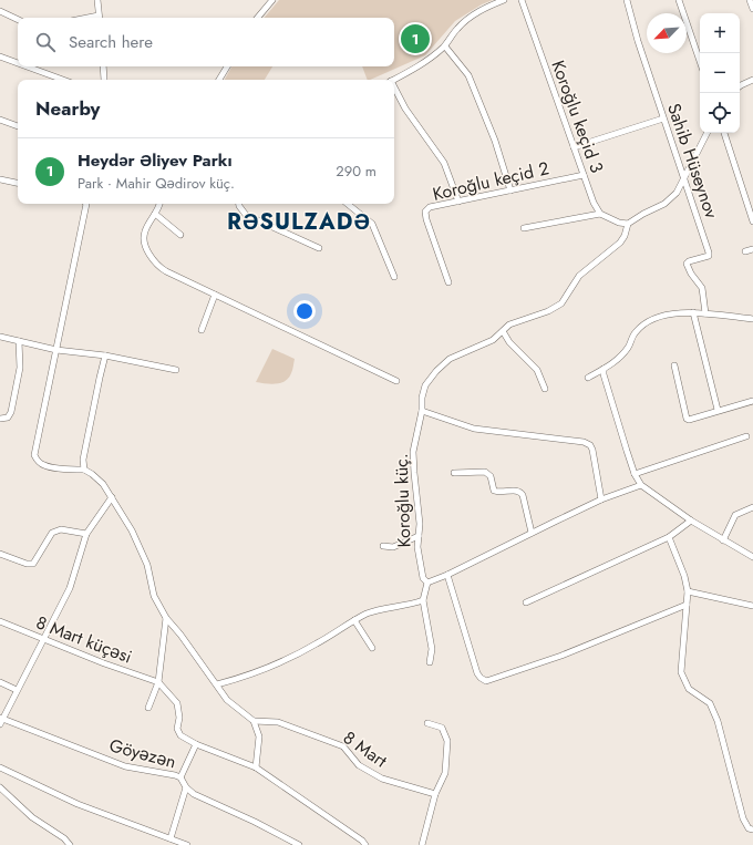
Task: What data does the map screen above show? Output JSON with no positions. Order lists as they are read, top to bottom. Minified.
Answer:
{"streets":{"street":["Koroğlu keçid 3","Sahib Hüseynov","Koroğlu keçid 2","Koroğlu küç.","8 Mart küçəsi","8 Mart","Göyəzən"]},"crossings":[["Koroğlu keçid 3","Koroğlu keçid 2"],["8 Mart küçəsi","Göyəzən"]],"districts":["RƏSULZADƏ"],"north":"bottom left","page":{"map_buttons":["+","−"],"search":"Search here","pins":"1","heading":"Nearby","list":[{"mark":"1","name":"Heydər Əliyev Parkı","note":"Park · Mahir Qədirov küç.","value":"290 m"}]}}
